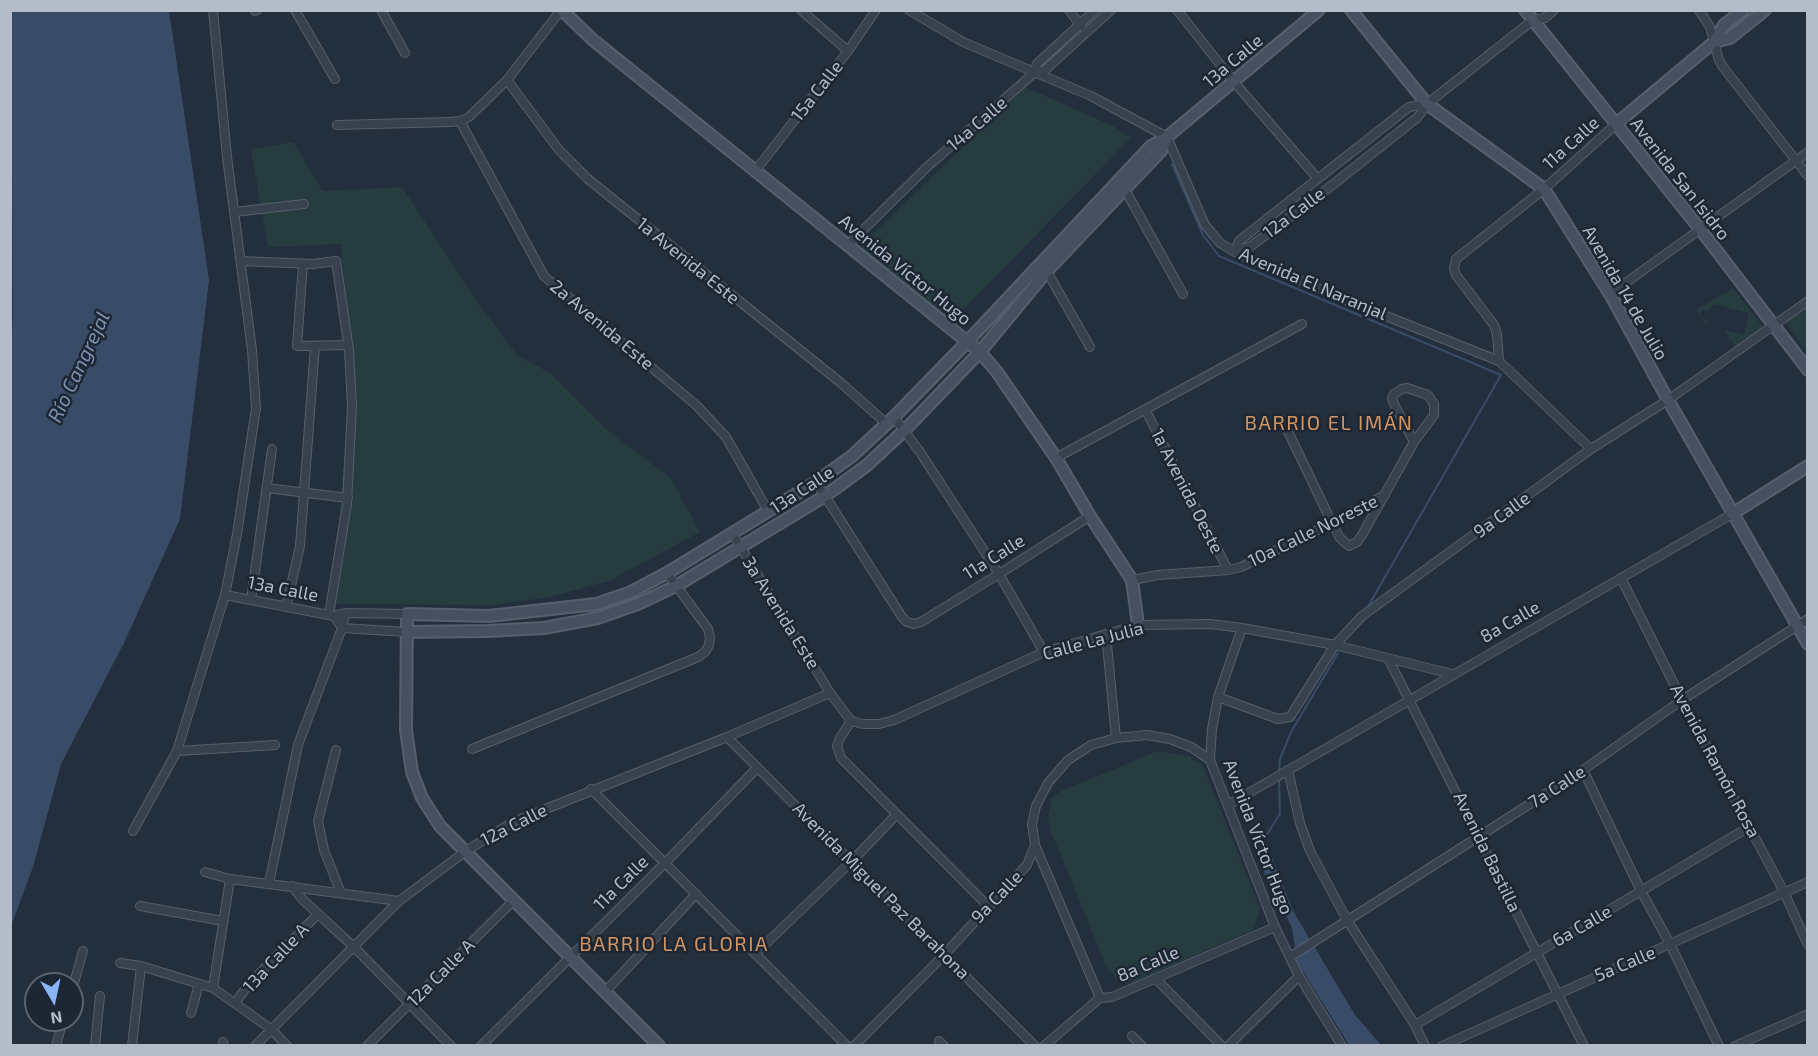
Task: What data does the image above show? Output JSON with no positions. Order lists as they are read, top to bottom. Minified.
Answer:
{"streets":{"street":["13a Calle","15a Calle","14a Calle","11a Calle","Avenida San Isidro","12a Calle","1a Avenida Este","Avenida Víctor Hugo","Avenida El Naranjal","Avenida 14 de Julio","2a Avenida Este","1a Avenida Oeste","9a Calle","10a Calle Noreste","3a Avenida Este","8a Calle","Calle La Julia","Avenida Ramón Rosa","7a Calle","Avenida Bastilla","Avenida Miguel Paz Barahona","6a Calle","13a Calle A","5a Calle","12a Calle A"]},"crossings":[["13a Calle","11a Calle"],["13a Calle","1a Avenida Este"],["13a Calle","Avenida Víctor Hugo"],["13a Calle","Avenida El Naranjal"],["13a Calle","2a Avenida Este"],["13a Calle","3a Avenida Este"],["15a Calle","Avenida Víctor Hugo"],["14a Calle","Avenida Víctor Hugo"],["11a Calle","Avenida San Isidro"],["11a Calle","1a Avenida Este"],["11a Calle","Avenida Víctor Hugo"],["11a Calle","Avenida El Naranjal"],["11a Calle","Avenida 14 de Julio"],["11a Calle","Avenida Miguel Paz Barahona"],["Avenida San Isidro","12a Calle"],["Avenida San Isidro","9a Calle"],["12a Calle","Avenida El Naranjal"],["12a Calle","Avenida 14 de Julio"],["12a Calle","3a Avenida Este"],["12a Calle","Avenida Miguel Paz Barahona"],["Avenida Víctor Hugo","9a Calle"],["Avenida Víctor Hugo","10a Calle Noreste"],["Avenida Víctor Hugo","8a Calle"],["Avenida Víctor Hugo","Calle La Julia"],["Avenida Víctor Hugo","7a Calle"],["Avenida El Naranjal","9a Calle"],["Avenida 14 de Julio","9a Calle"],["Avenida 14 de Julio","8a Calle"],["Avenida 14 de Julio","7a Calle"],["1a Avenida Oeste","10a Calle Noreste"],["9a Calle","Calle La Julia"],["9a Calle","Avenida Miguel Paz Barahona"],["8a Calle","Calle La Julia"],["8a Calle","Avenida Ramón Rosa"],["8a Calle","Avenida Bastilla"],["Calle La Julia","Avenida Bastilla"],["Avenida Ramón Rosa","7a Calle"],["Avenida Ramón Rosa","6a Calle"],["Avenida Ramón Rosa","5a Calle"],["7a Calle","Avenida Bastilla"],["Avenida Bastilla","6a Calle"],["Avenida Bastilla","5a Calle"]],"districts":["BARRIO EL IMÁN","BARRIO LA GLORIA"],"water":["Río Cangrejal"],"north":"bottom"}
